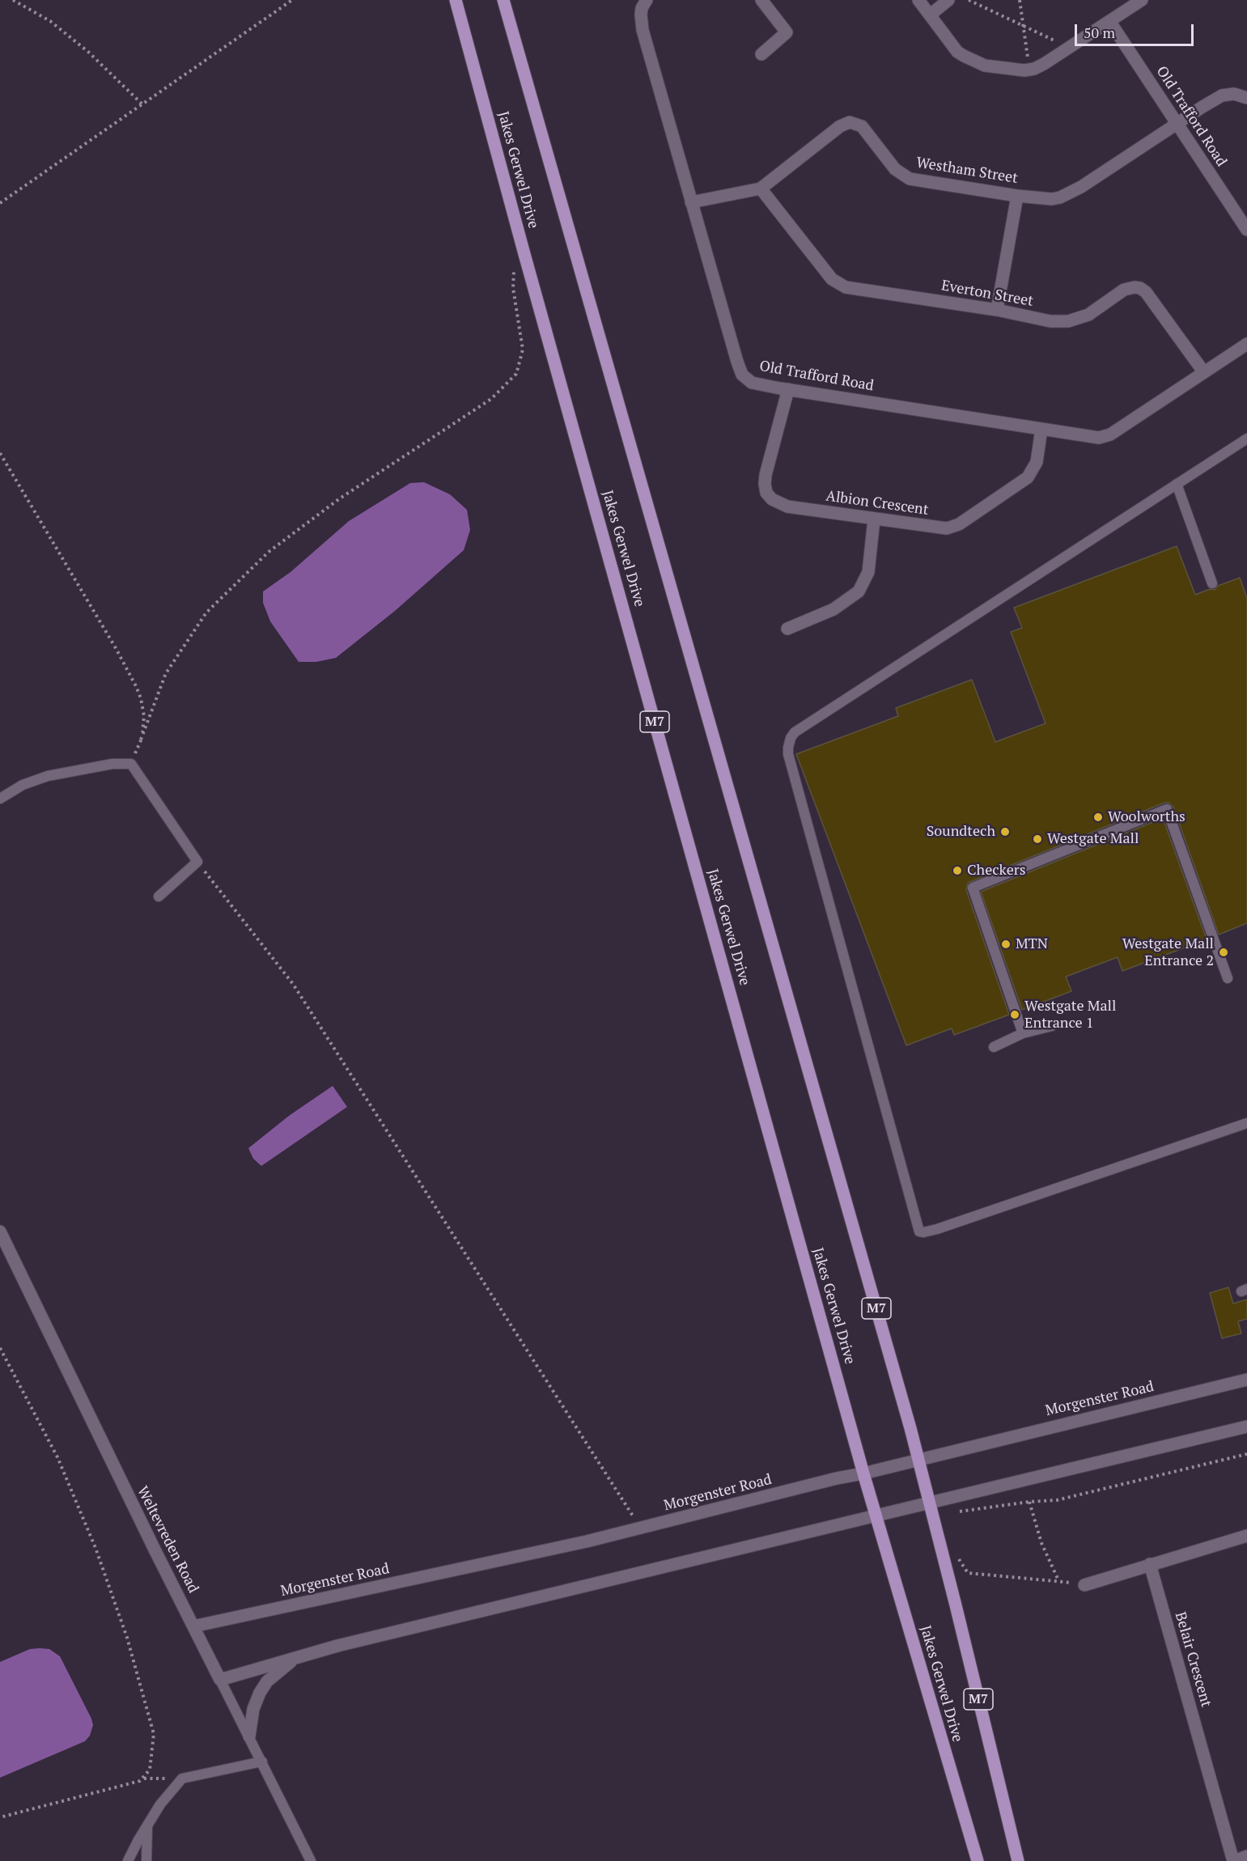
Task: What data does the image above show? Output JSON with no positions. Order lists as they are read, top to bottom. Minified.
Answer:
{"streets":{"main road":["Jakes Gerwel Drive","M7"],"street":["Old Trafford Road","Westham Street","Everton Street","Albion Crescent","Morgenster Road","Weltevreden Road","Belair Crescent"]},"crossings":[["Old Trafford Road","Westham Street"],["Old Trafford Road","Everton Street"],["Old Trafford Road","Albion Crescent"],["Jakes Gerwel Drive","Morgenster Road"],["Westham Street","Everton Street"],["Morgenster Road","Weltevreden Road"]],"places":["Woolworths","Soundtech","Westgate Mall","Checkers","MTN","Westgate Mall Entrance 2","Westgate Mall Entrance 1"],"scale_bar":"50 m"}
